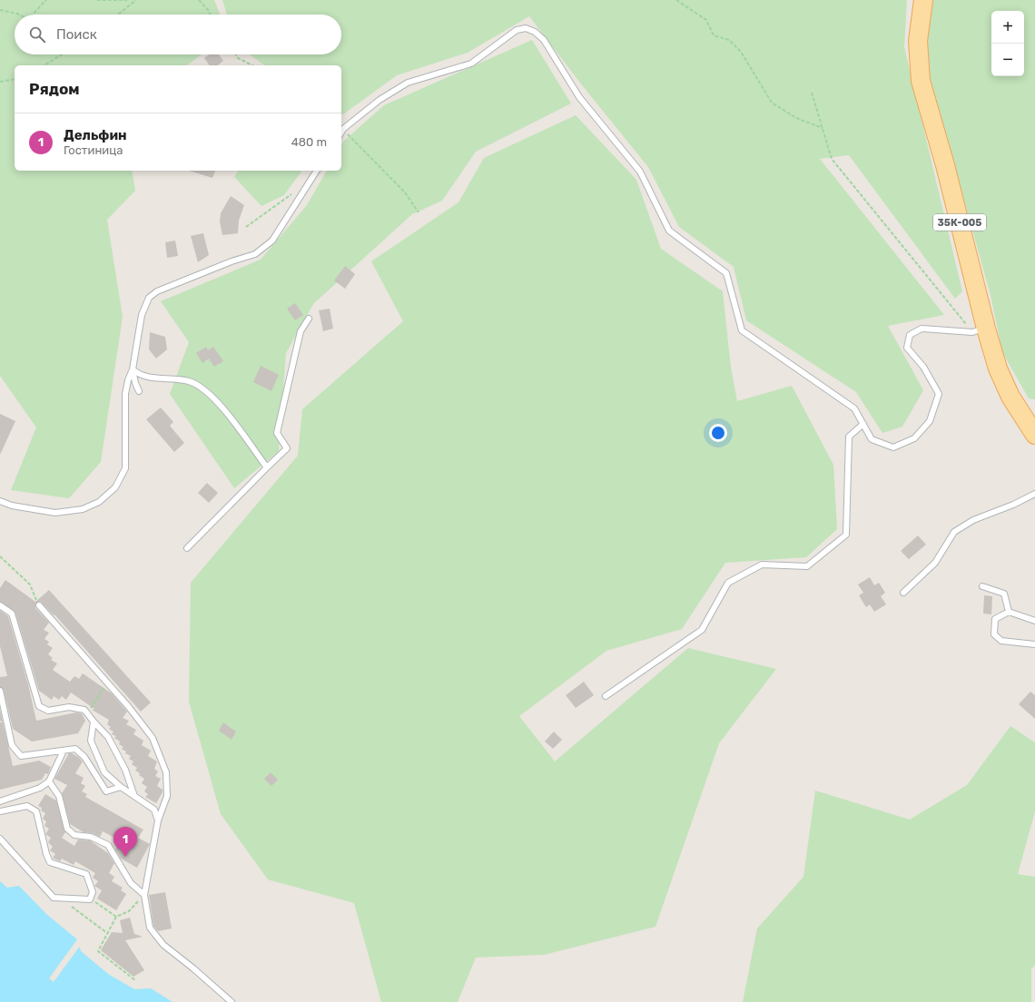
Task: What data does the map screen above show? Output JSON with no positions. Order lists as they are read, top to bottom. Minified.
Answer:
{"streets":{"main road":["35К-005"]},"page":{"map_buttons":["+","−"],"search":"Поиск","heading":"Рядом","list":[{"mark":"1","name":"Дельфин","note":"Гостиница","value":"480 m"}],"pins":"1"}}
